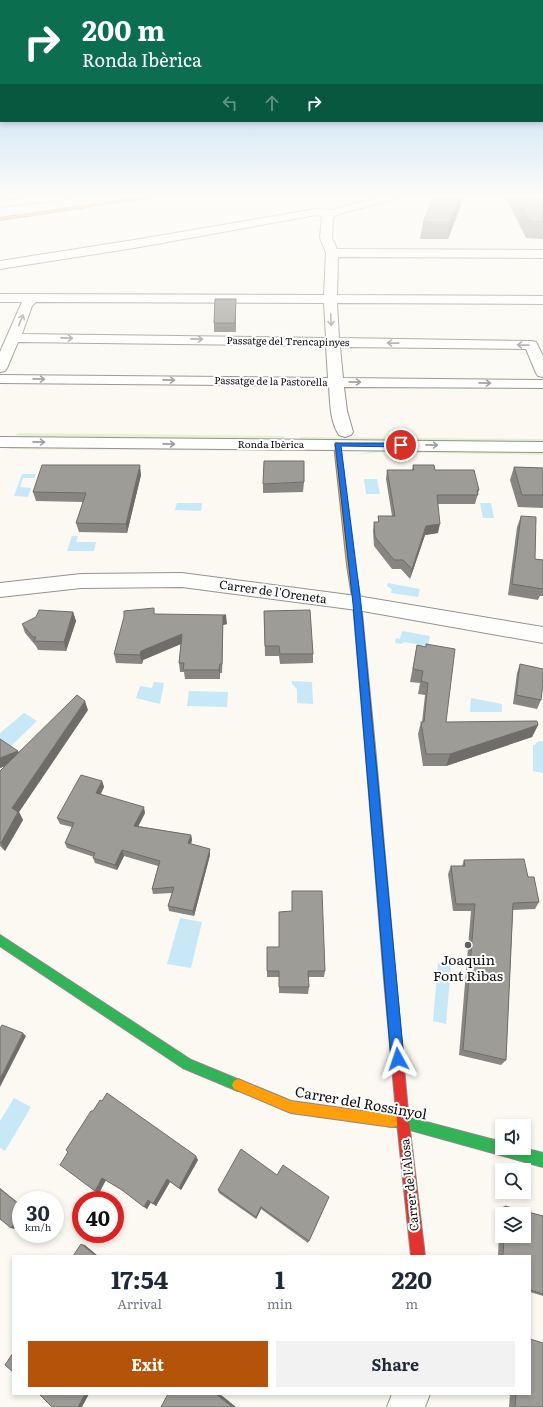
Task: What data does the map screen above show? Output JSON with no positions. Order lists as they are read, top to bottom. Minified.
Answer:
{"streets":{"main road":["Carrer del Rossinyol","Carrer de l'Alosa"],"street":["Passatge del Trencapinyes","Passatge de la Pastorella","Ronda Ibèrica","Carrer de l'Oreneta"]},"crossings":[["Passatge del Trencapinyes","Carrer de l'Alosa"],["Passatge de la Pastorella","Carrer de l'Alosa"],["Ronda Ibèrica","Carrer de l'Alosa"],["Carrer de l'Oreneta","Carrer de l'Alosa"],["Carrer del Rossinyol","Carrer de l'Alosa"]],"places":["Joaquin Font Ribas"],"page":{"turn":["200 m","Ronda Ibèrica"],"speed":"30 km/h","limit":"40","eta":["17:54","Arrival","1","min","220","m"],"buttons":["Exit","Share"]}}
